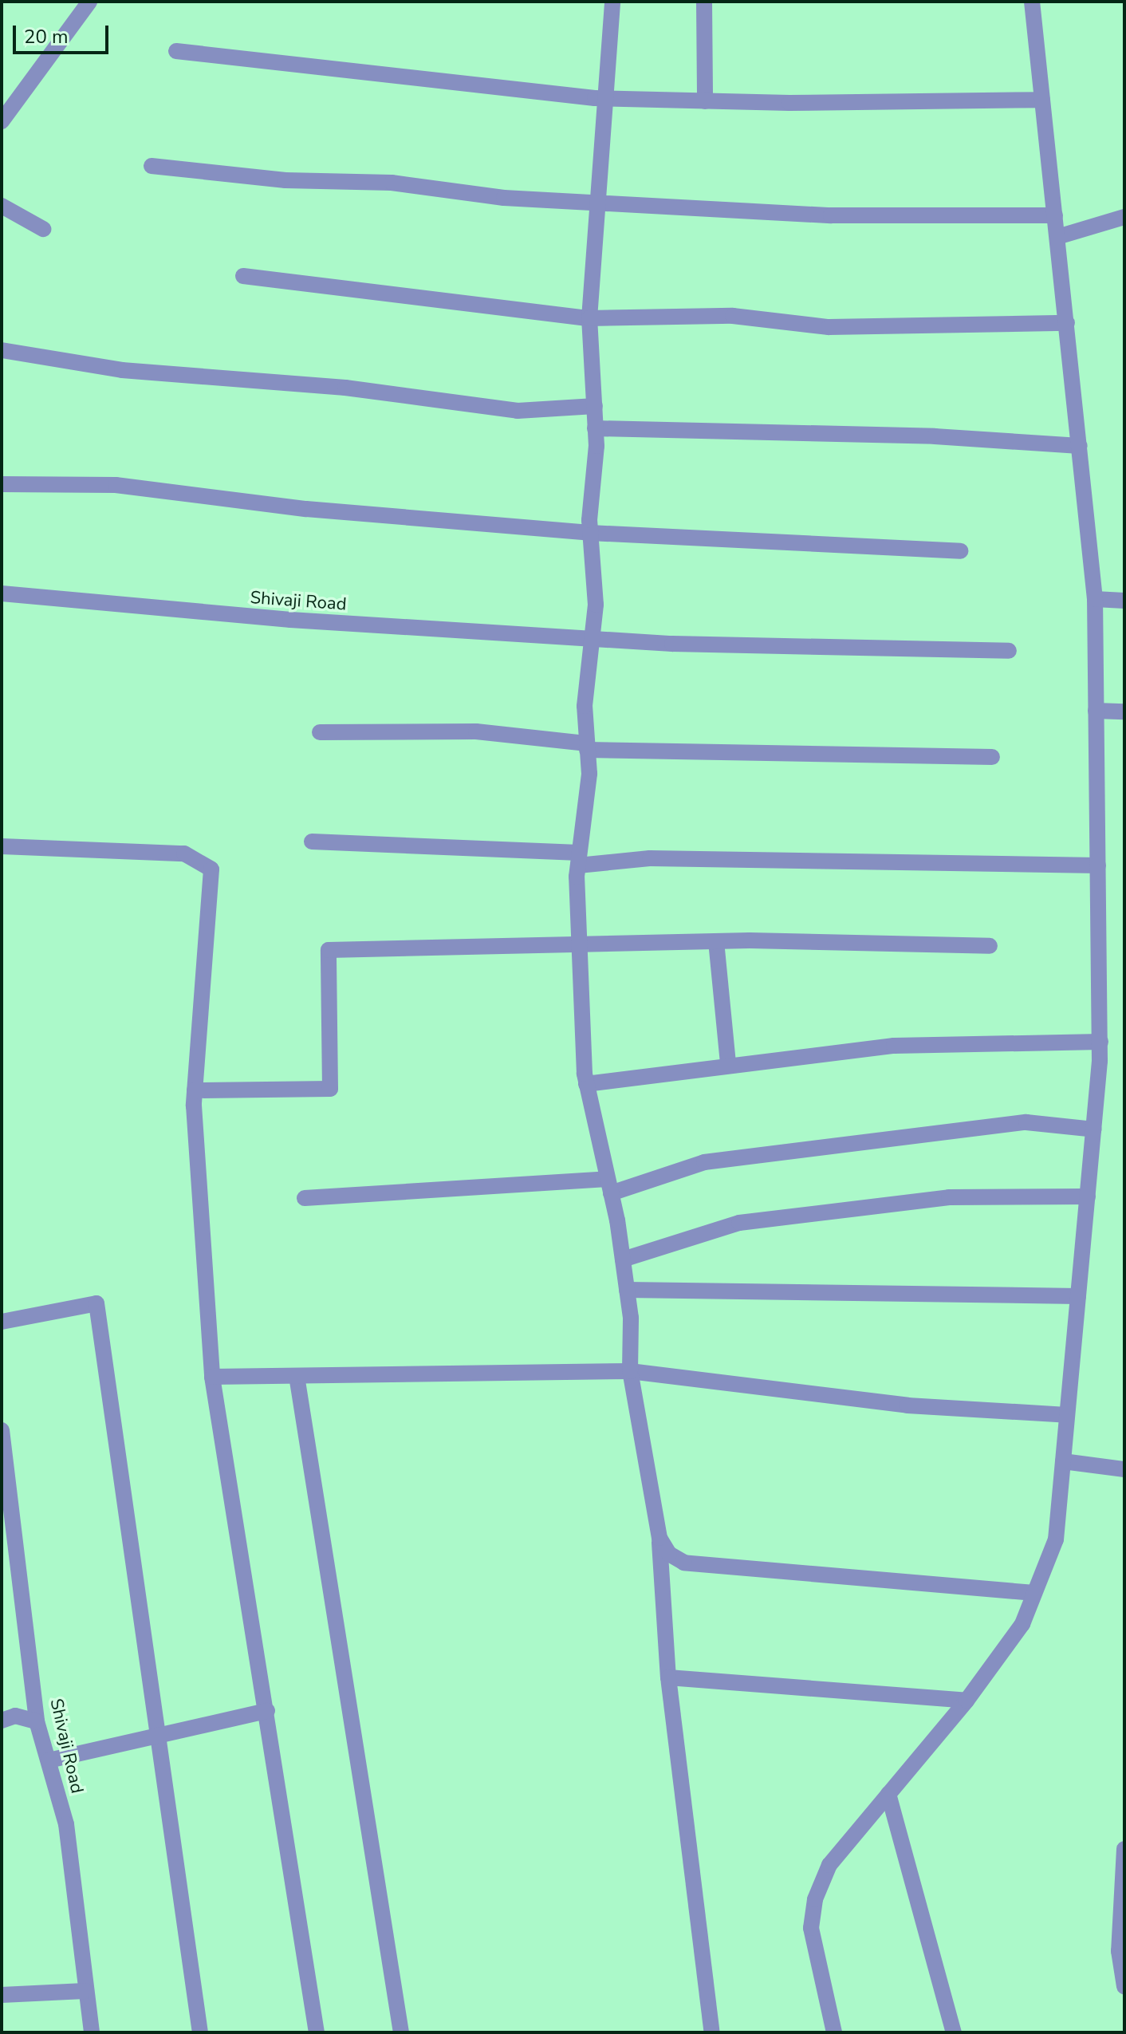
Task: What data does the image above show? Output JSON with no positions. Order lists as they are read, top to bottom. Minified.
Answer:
{"streets":{"street":["Shivaji Road"]},"scale_bar":"20 m"}
